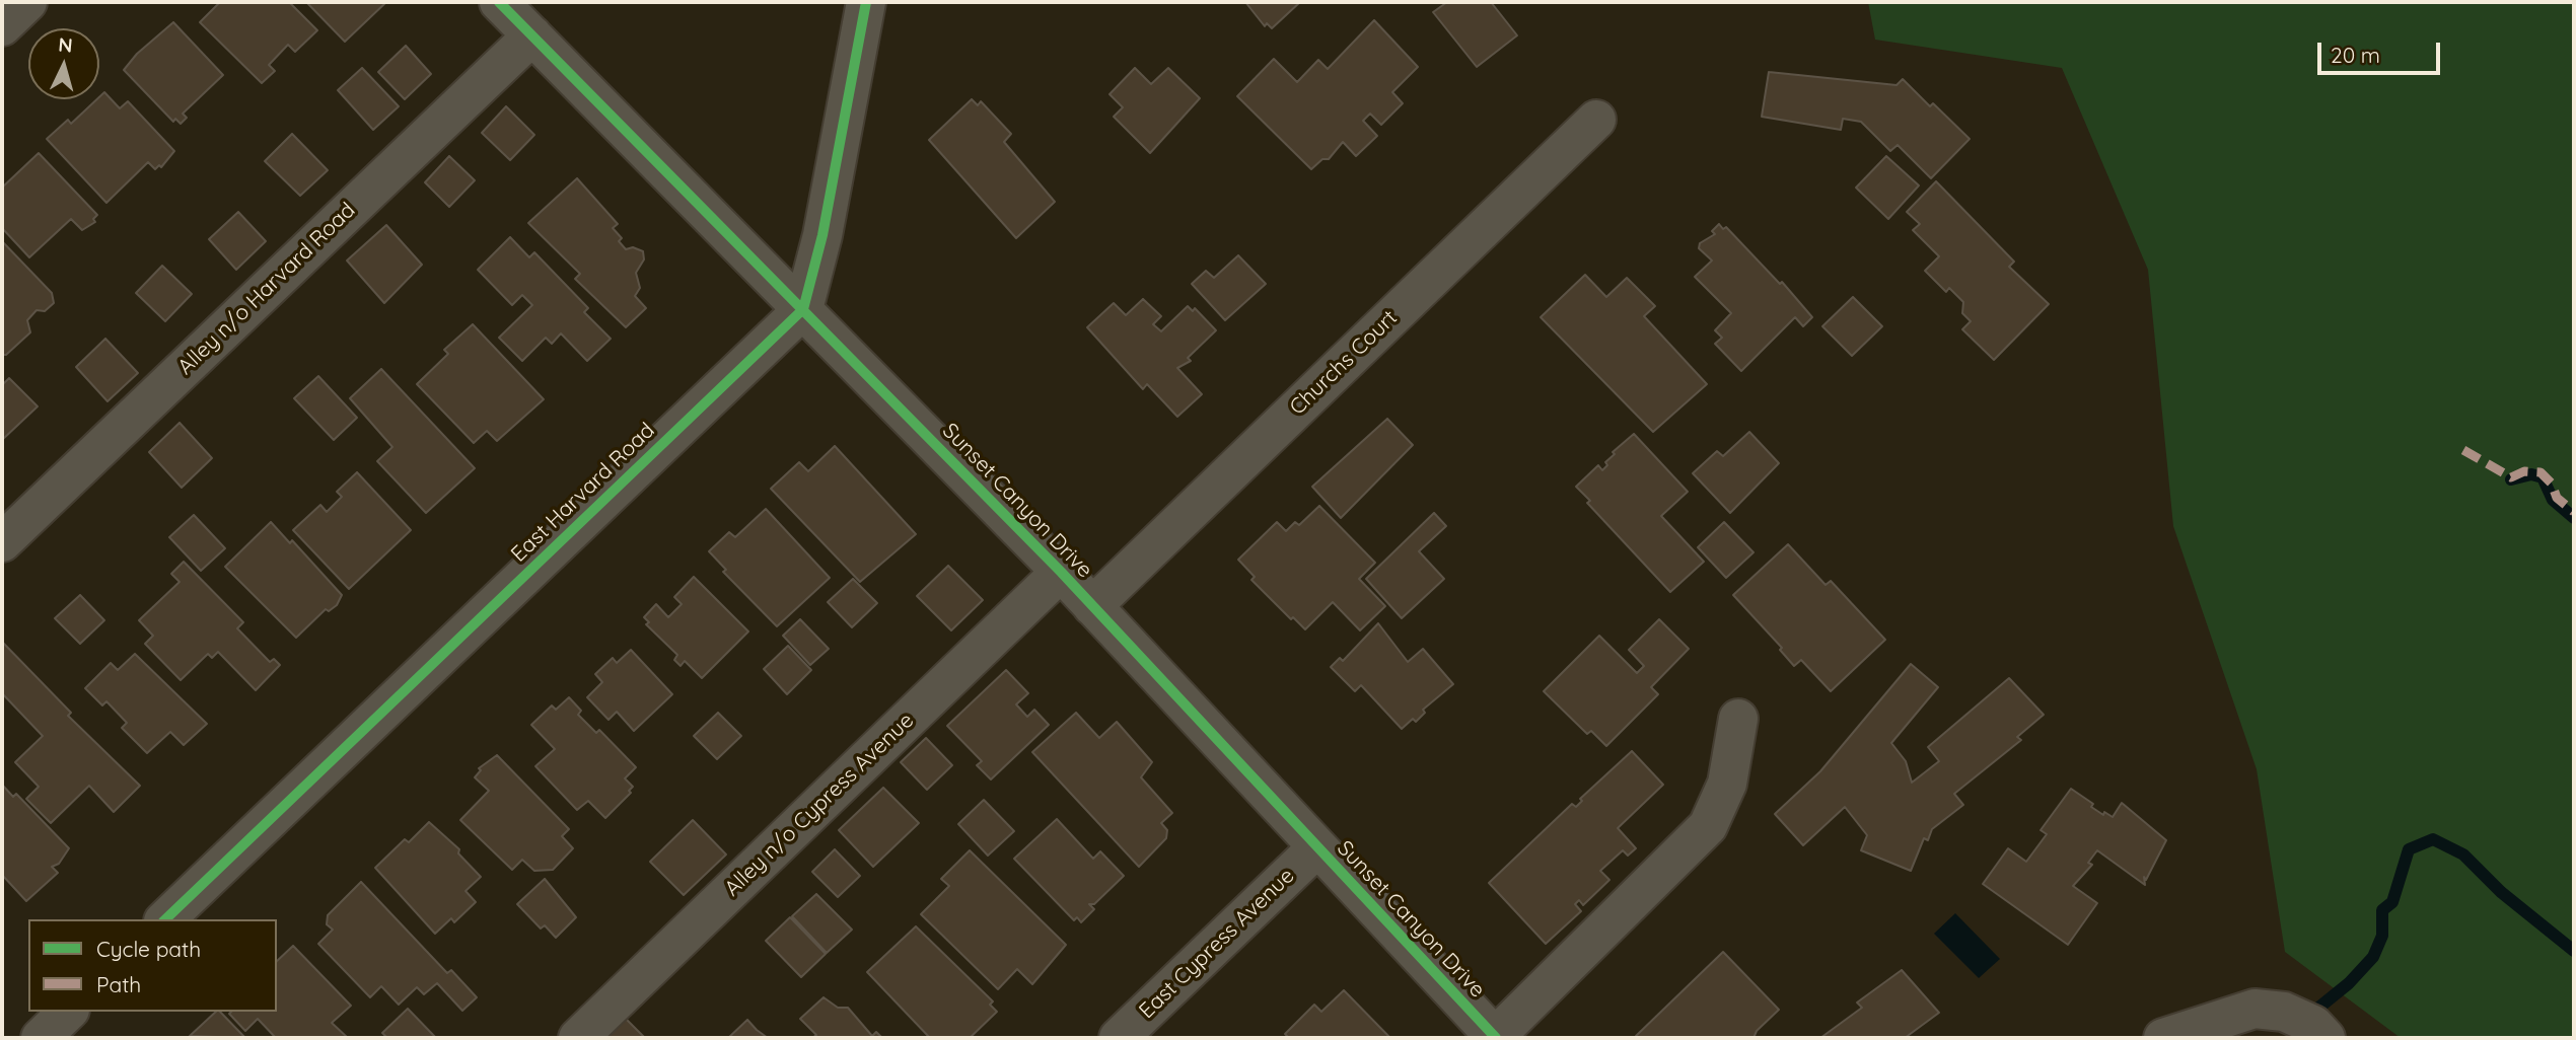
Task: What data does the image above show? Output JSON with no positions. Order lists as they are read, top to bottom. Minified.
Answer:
{"streets":{"street":["Alley n/o Harvard Road","Churchs Court","East Harvard Road","Sunset Canyon Drive","Alley n/o Cypress Avenue","East Cypress Avenue"]},"crossings":[["Alley n/o Harvard Road","Sunset Canyon Drive"],["Churchs Court","Sunset Canyon Drive"],["East Harvard Road","Sunset Canyon Drive"],["Sunset Canyon Drive","Alley n/o Cypress Avenue"],["Sunset Canyon Drive","East Cypress Avenue"]],"legend":["Cycle path","Path"],"scale_bar":"20 m","north":"top"}
